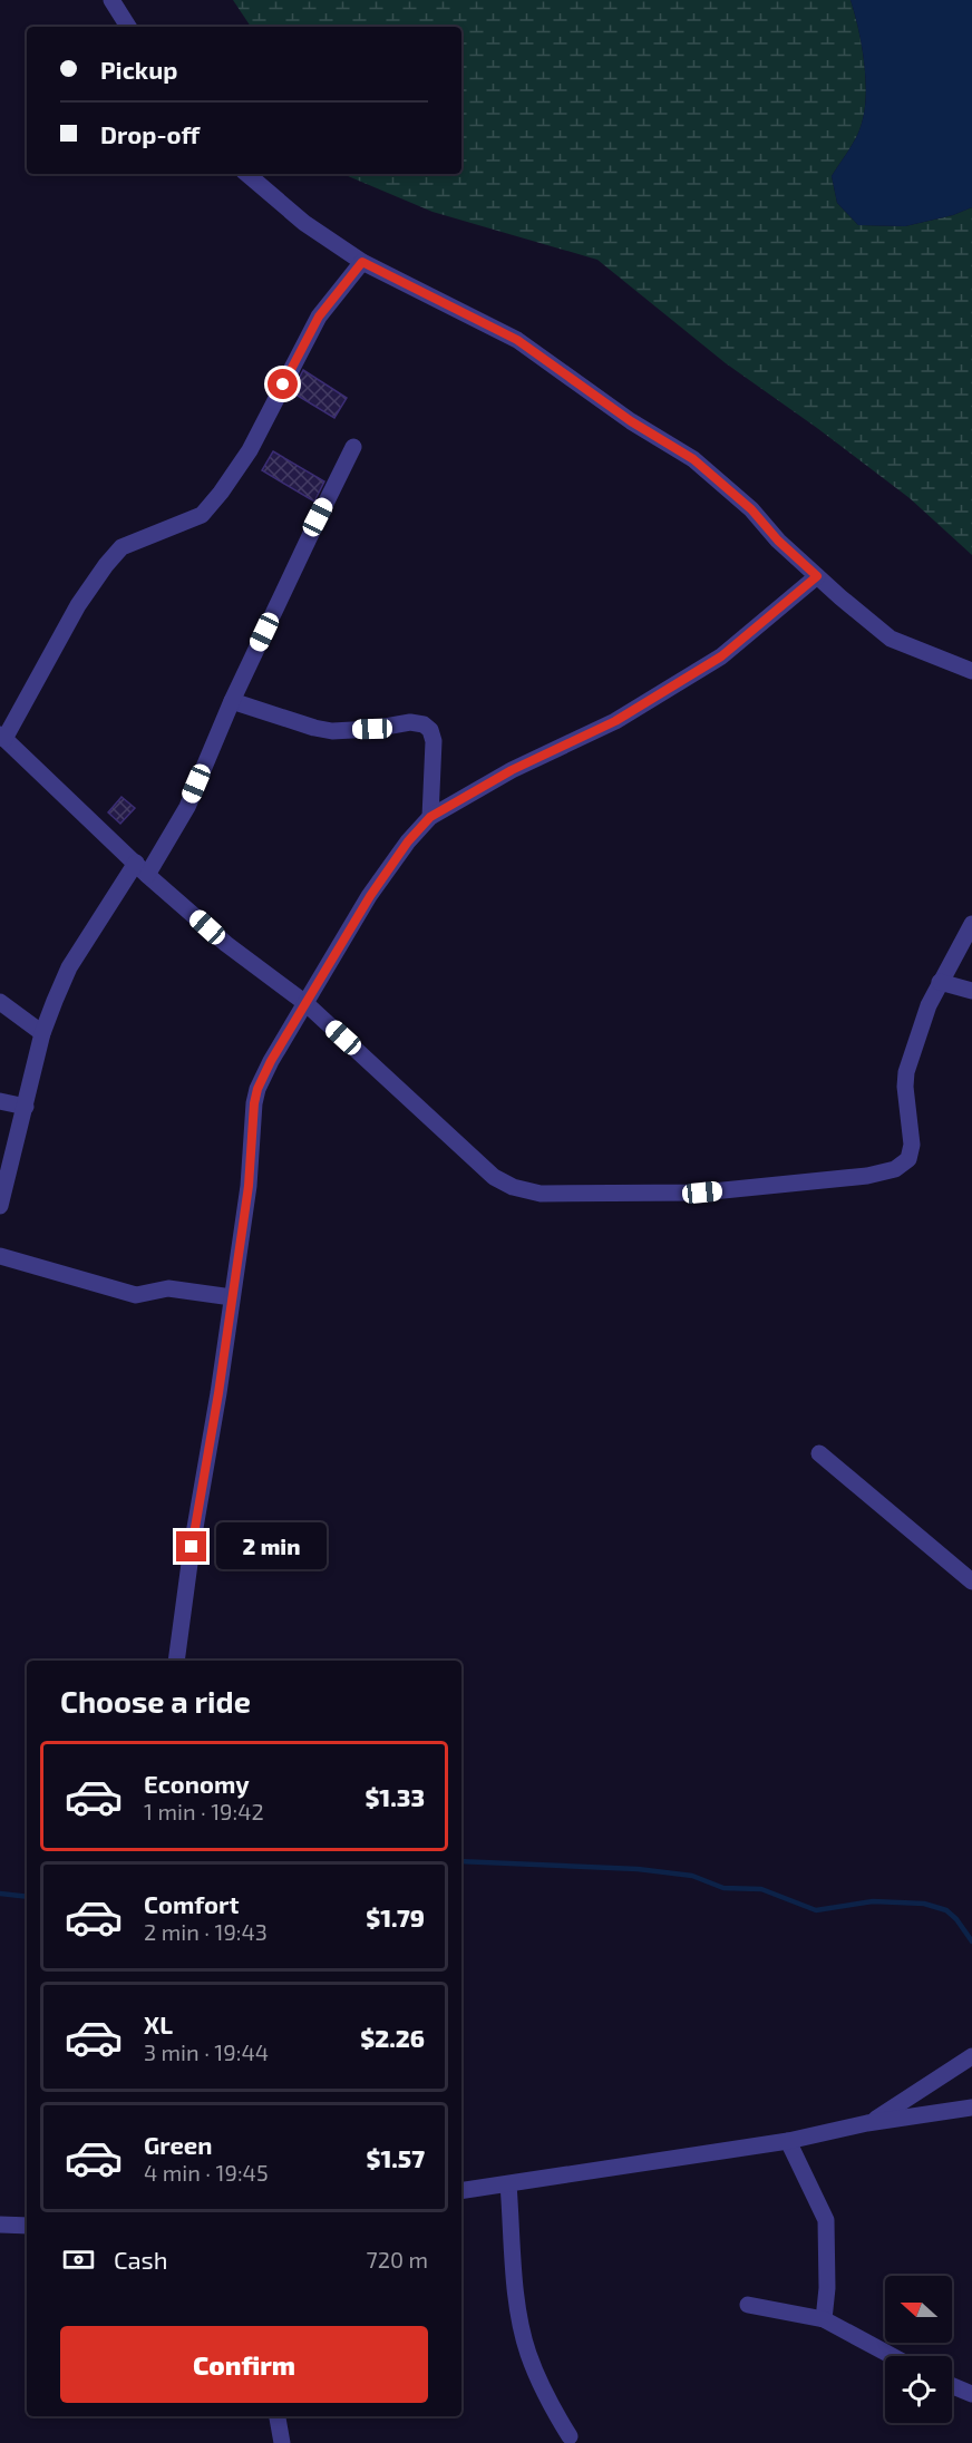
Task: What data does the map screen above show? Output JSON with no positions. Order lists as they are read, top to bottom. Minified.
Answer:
{"north":"left","page":{"banner":["Pickup","Drop-off"],"bubble":"2 min","heading":"Choose a ride","list":[{"name":"Economy","note":"1 min · 19:42","value":"$1.33"},{"name":"Comfort","note":"2 min · 19:43","value":"$1.79"},{"name":"XL","note":"3 min · 19:44","value":"$2.26"},{"name":"Green","note":"4 min · 19:45","value":"$1.57"}],"pay":["Cash","720 m"],"buttons":"Confirm"}}
